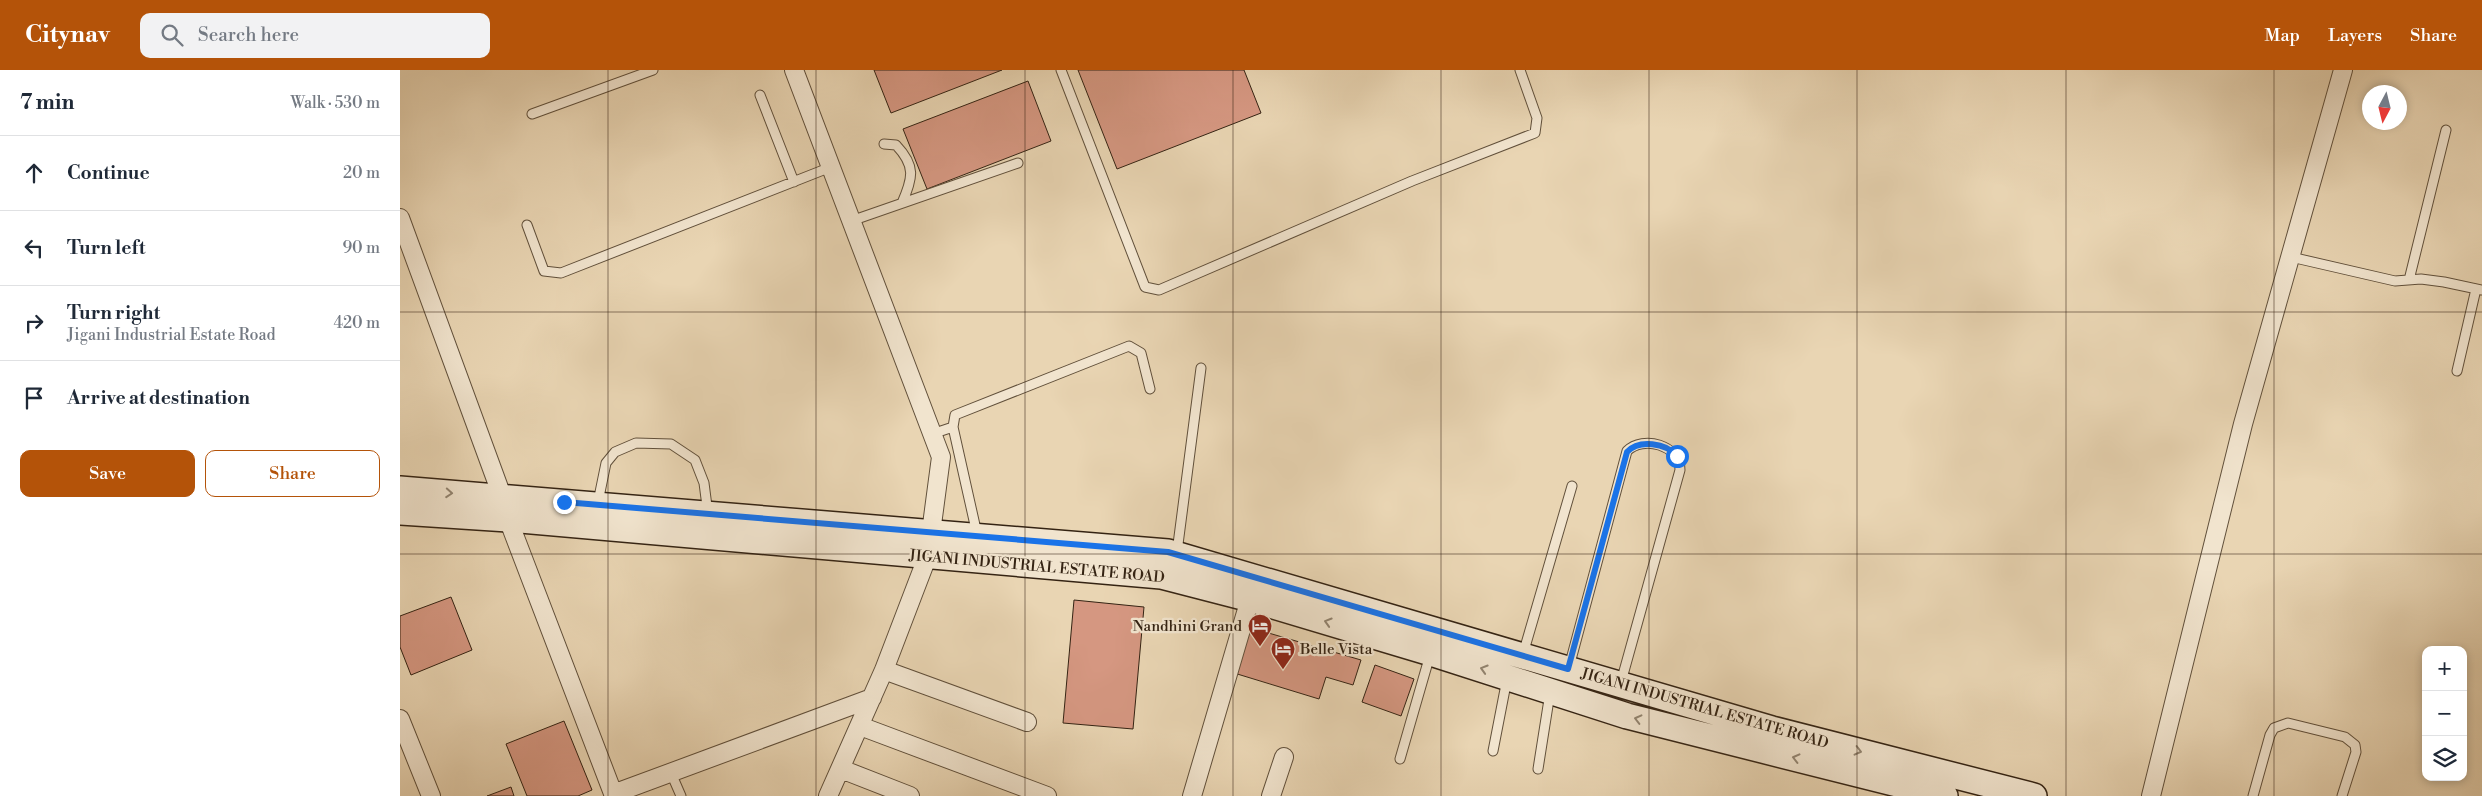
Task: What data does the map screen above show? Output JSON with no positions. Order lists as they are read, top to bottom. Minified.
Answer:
{"streets":{"main road":["JIGANI INDUSTRIAL ESTATE ROAD"]},"places":{"hotel":["Nandhini Grand","Belle Vista"]},"north":"bottom","page":{"header":"Citynav","search":"Search here","nav":["Map","Layers","Share"],"heading":["7 min","Walk · 530 m"],"list":[["Continue","20 m"],["Turn left","90 m"],["Turn right","Jigani Industrial Estate Road","420 m"],"Arrive at destination"],"buttons":["Save","Share"],"map_buttons":["+","−"]}}
